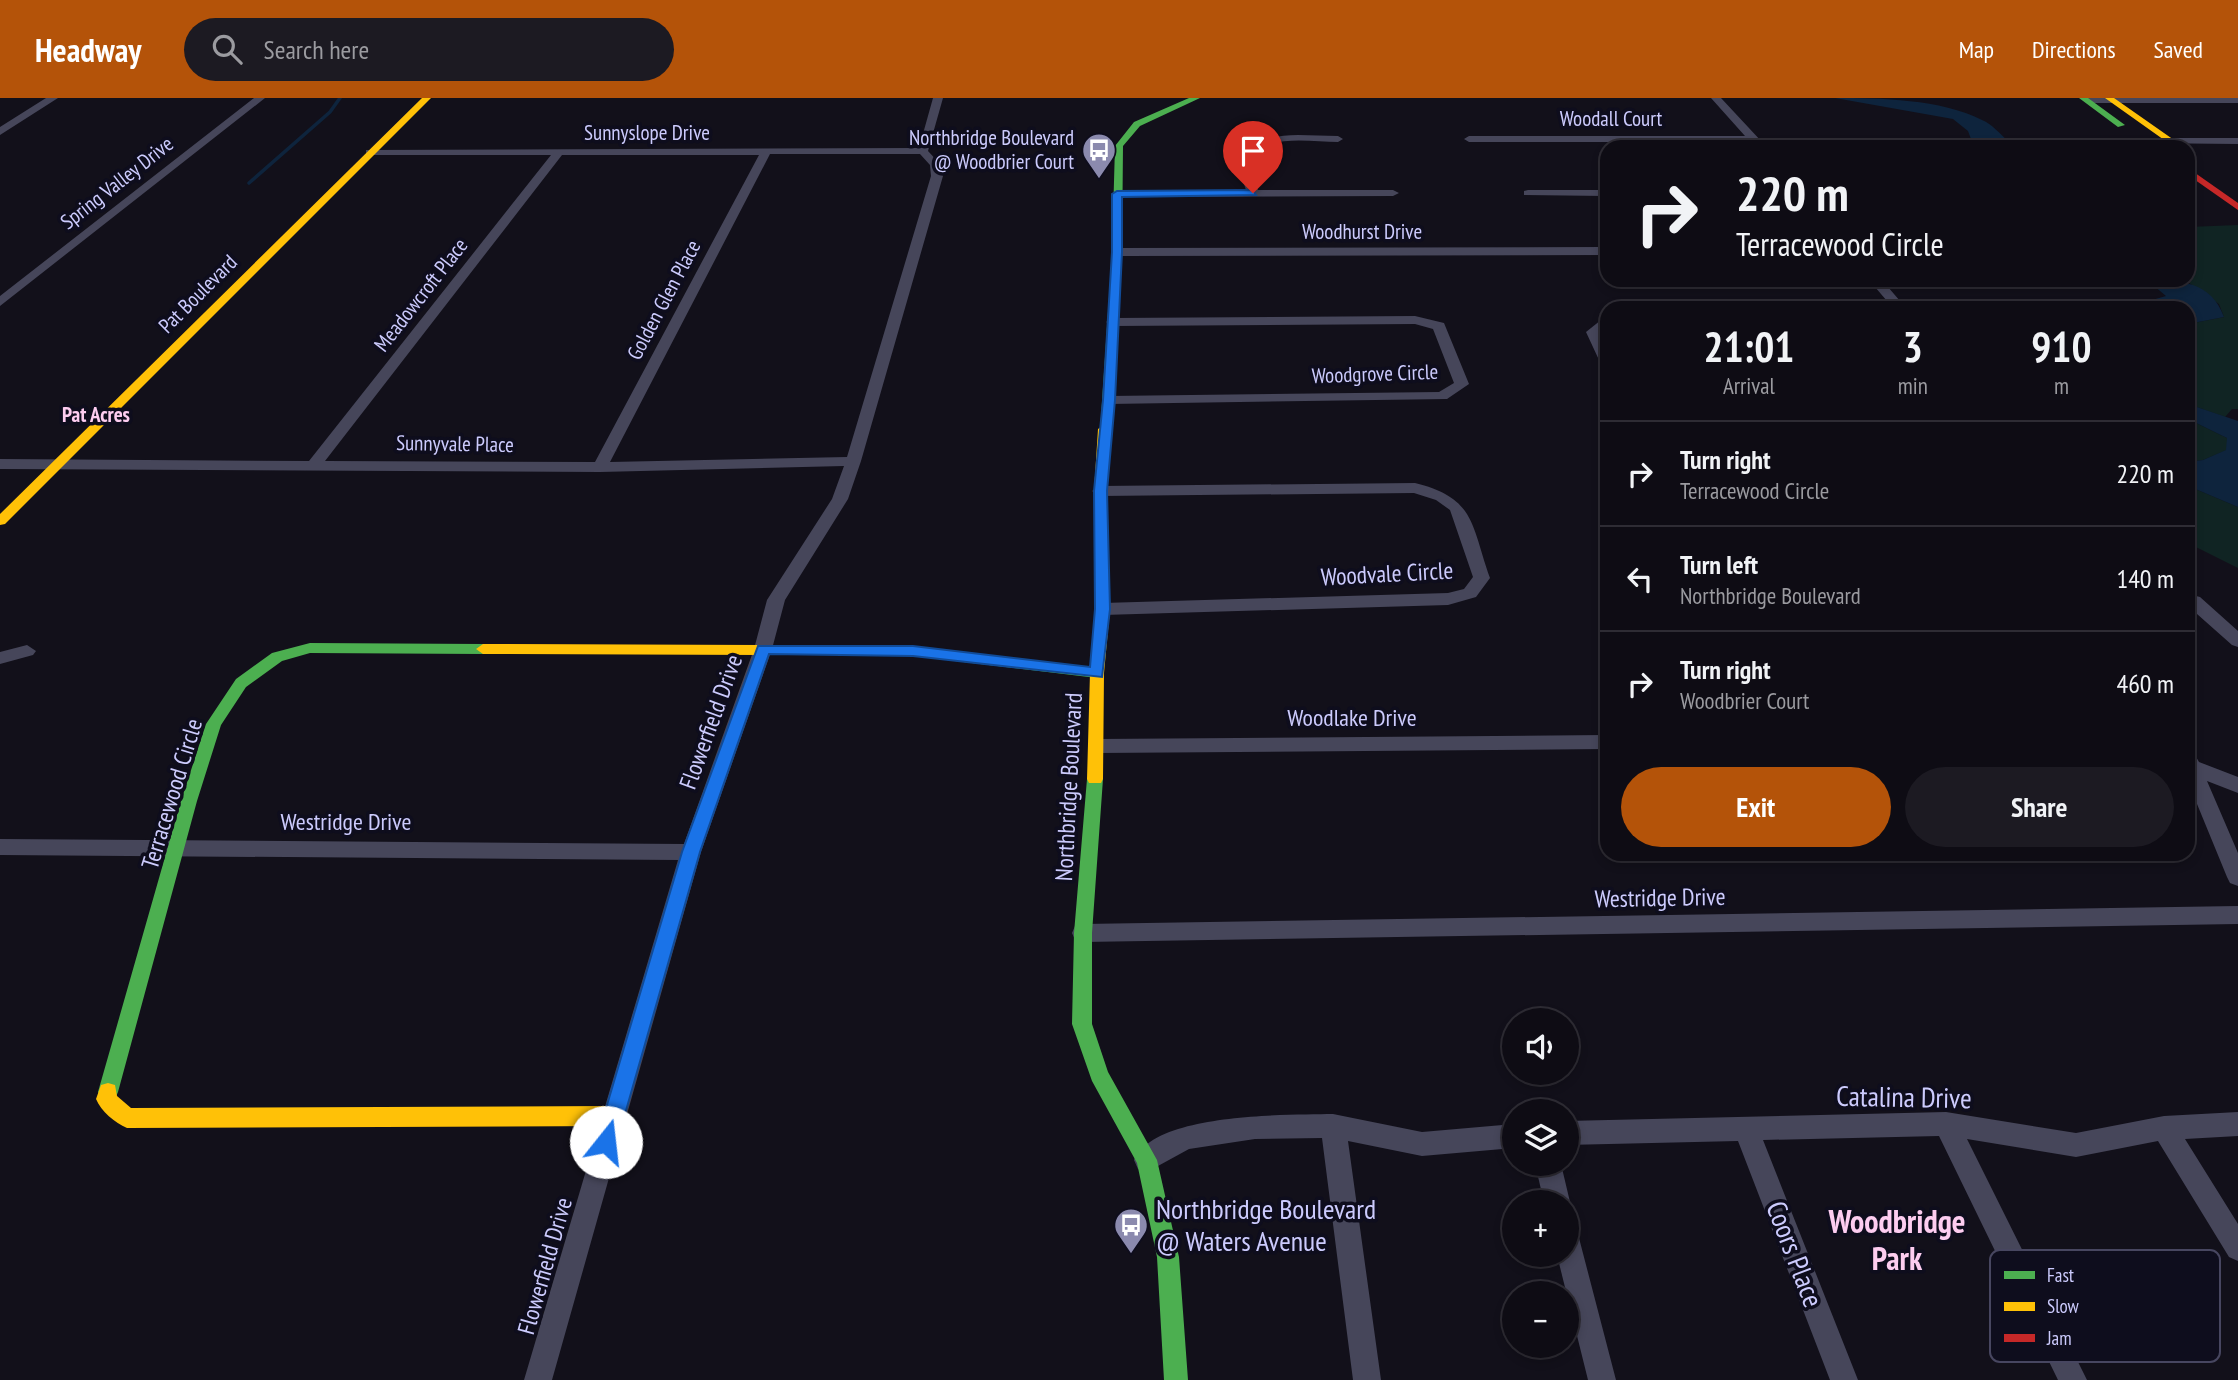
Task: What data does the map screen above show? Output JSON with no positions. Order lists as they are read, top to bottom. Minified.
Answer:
{"streets":{"street":["Woodall Court","Sunnyslope Drive","Spring Valley Drive","Woodhurst Drive","Pat Boulevard","Meadowcroft Place","Golden Glen Place","Woodgrove Circle","Sunnyvale Place","Woodvale Circle","Woodlake Drive","Flowerfield Drive","Northbridge Boulevard","Terracewood Circle","Westridge Drive","Catalina Drive","Coors Place"]},"crossings":[["Sunnyslope Drive","Pat Boulevard"],["Sunnyslope Drive","Meadowcroft Place"],["Sunnyslope Drive","Golden Glen Place"],["Sunnyslope Drive","Flowerfield Drive"],["Woodhurst Drive","Northbridge Boulevard"],["Pat Boulevard","Sunnyvale Place"],["Meadowcroft Place","Sunnyvale Place"],["Golden Glen Place","Sunnyvale Place"],["Woodgrove Circle","Northbridge Boulevard"],["Sunnyvale Place","Flowerfield Drive"],["Woodvale Circle","Northbridge Boulevard"],["Woodlake Drive","Northbridge Boulevard"],["Flowerfield Drive","Terracewood Circle"],["Flowerfield Drive","Westridge Drive"],["Northbridge Boulevard","Terracewood Circle"],["Northbridge Boulevard","Westridge Drive"],["Terracewood Circle","Westridge Drive"],["Catalina Drive","Coors Place"]],"districts":["Pat Acres","Woodbridge Park"],"places":{"bus stop":["Northbridge Boulevard @ Woodbrier Court","Northbridge Boulevard @ Waters Avenue"]},"legend":["Fast","Slow","Jam"],"page":{"header":"Headway","search":"Search here","nav":["Map","Directions","Saved"],"turn":["220 m","Terracewood Circle"],"eta":["21:01","Arrival","3","min","910","m"],"list":[{"name":"Turn right","note":"Terracewood Circle","value":"220 m"},{"name":"Turn left","note":"Northbridge Boulevard","value":"140 m"},{"name":"Turn right","note":"Woodbrier Court","value":"460 m"}],"buttons":["Exit","Share"],"map_buttons":["+","−"]}}
